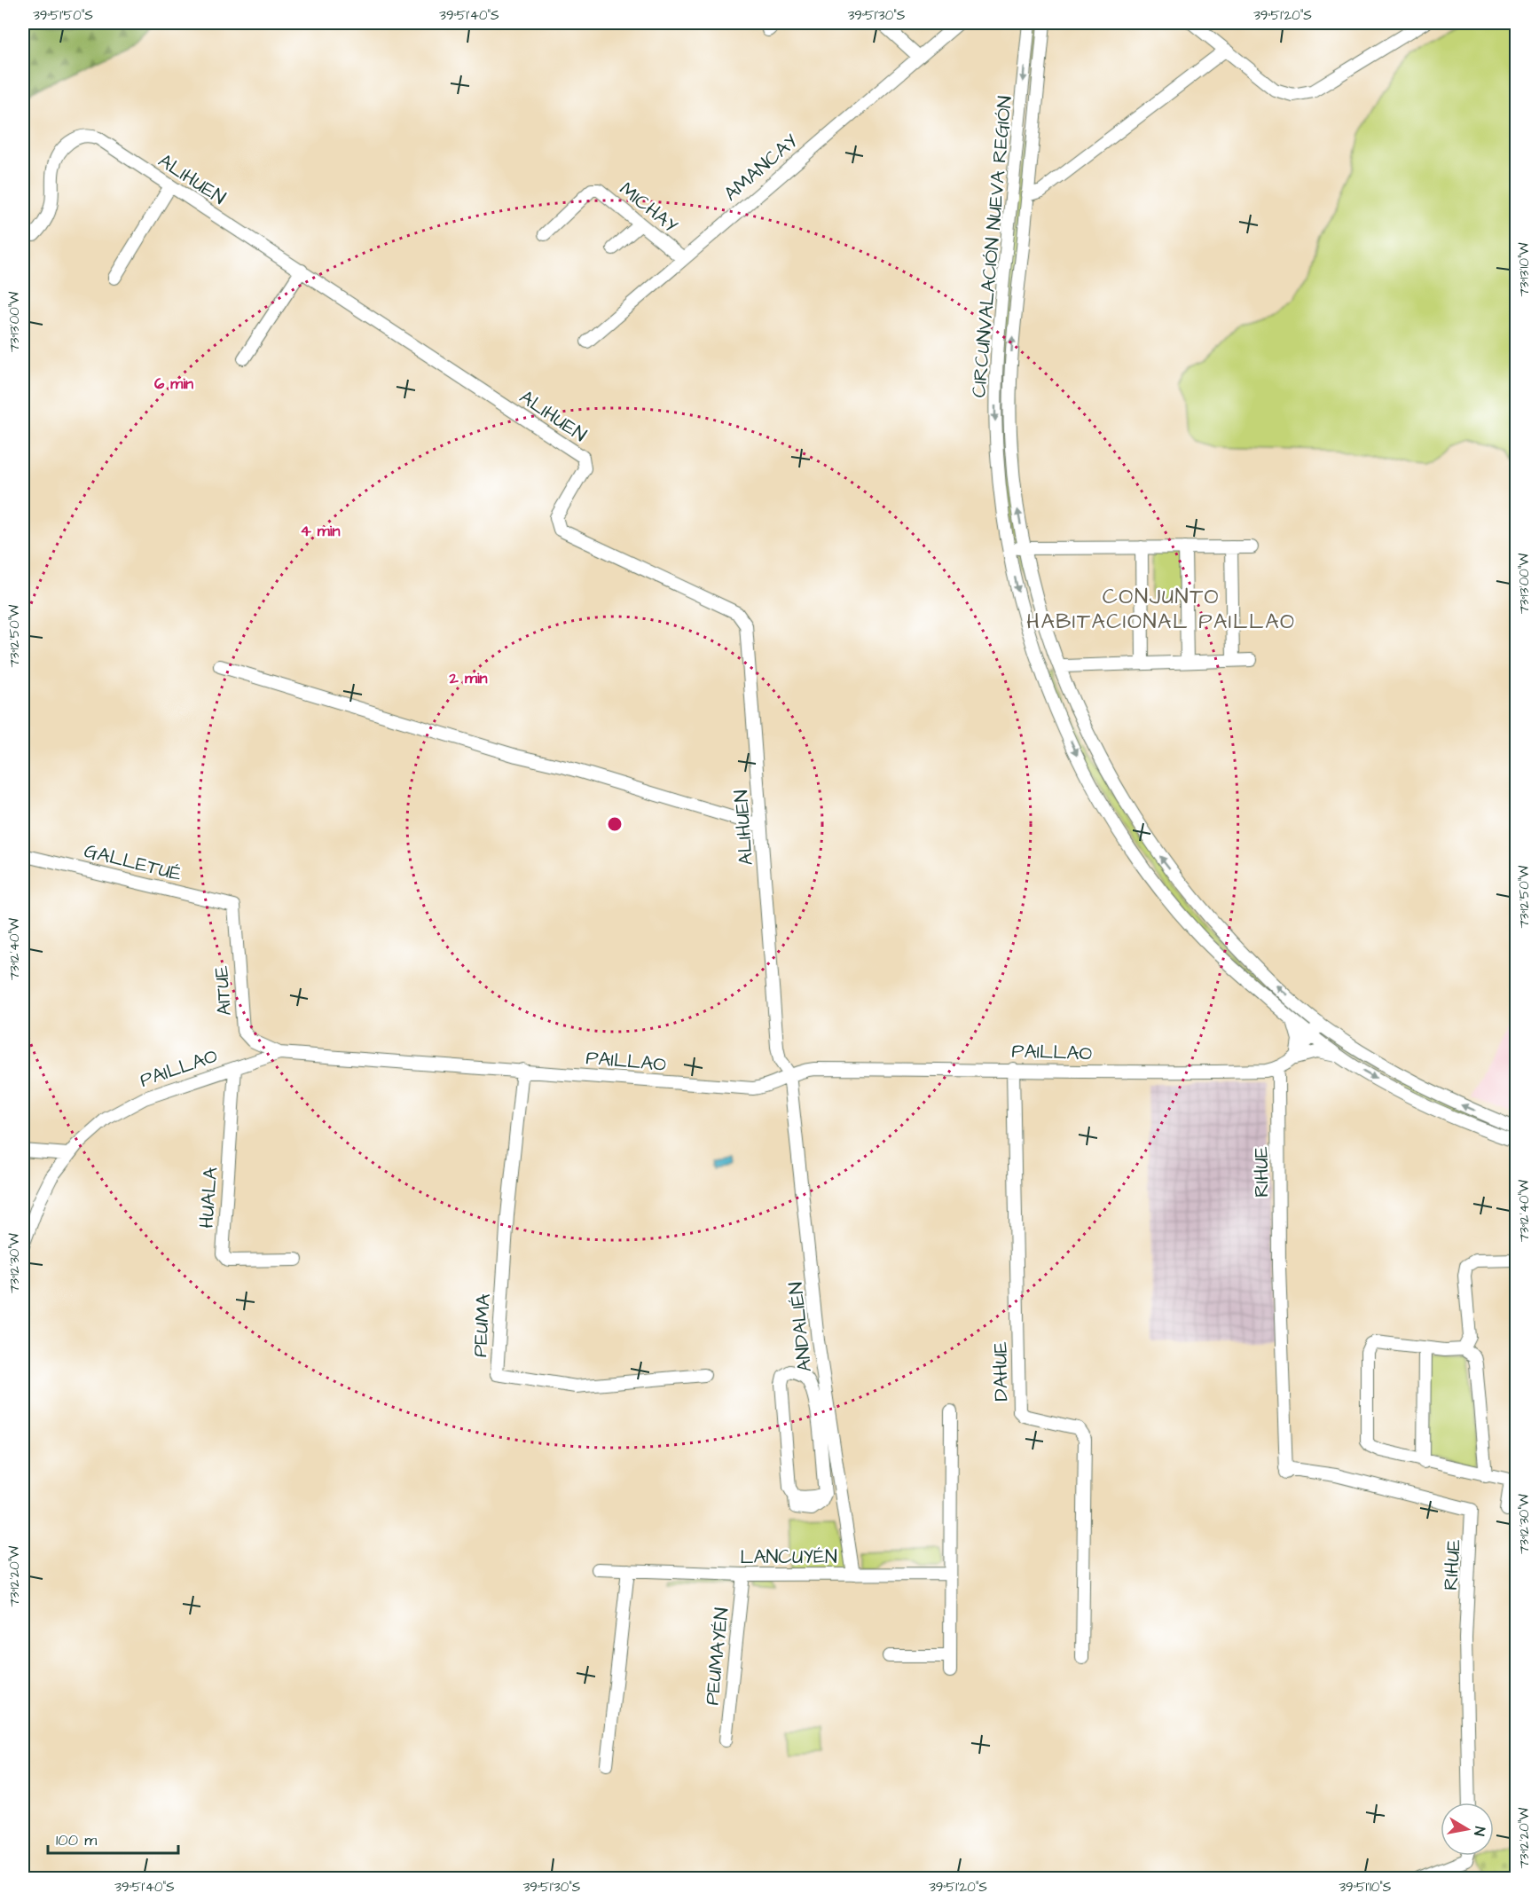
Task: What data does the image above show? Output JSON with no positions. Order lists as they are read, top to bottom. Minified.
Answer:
{"streets":{"street":["AMANCAY","ALIHUEN","MICHAY","CIRCUNVALACIÓN NUEVA REGIÓN","GALLETUÉ","AITUE","PAILLAO","RIHUE","HUALA","PEUMA","ANDALIÉN","DAHUE","LANCUYÉN","PEUMAYÉN"]},"crossings":[["AMANCAY","MICHAY"],["ALIHUEN","PAILLAO"],["ALIHUEN","ANDALIÉN"],["CIRCUNVALACIÓN NUEVA REGIÓN","PAILLAO"],["GALLETUÉ","AITUE"],["AITUE","PAILLAO"],["PAILLAO","RIHUE"],["PAILLAO","HUALA"],["PAILLAO","PEUMA"],["PAILLAO","ANDALIÉN"],["PAILLAO","DAHUE"],["ANDALIÉN","LANCUYÉN"],["LANCUYÉN","PEUMAYÉN"]],"districts":["CONJUNTO HABITACIONAL PAILLAO"],"scale_bar":"100 m","north":"right","coordinates":["39°51'50\"S","39°51'40\"S","39°51'30\"S","39°51'20\"S","73°13'10\"W","73°13'00\"W","73°12'50\"W","73°12'40\"W","73°12'30\"W","73°12'20\"W","39°51'10\"S"],"rings":["6 min","4 min","2 min"]}
